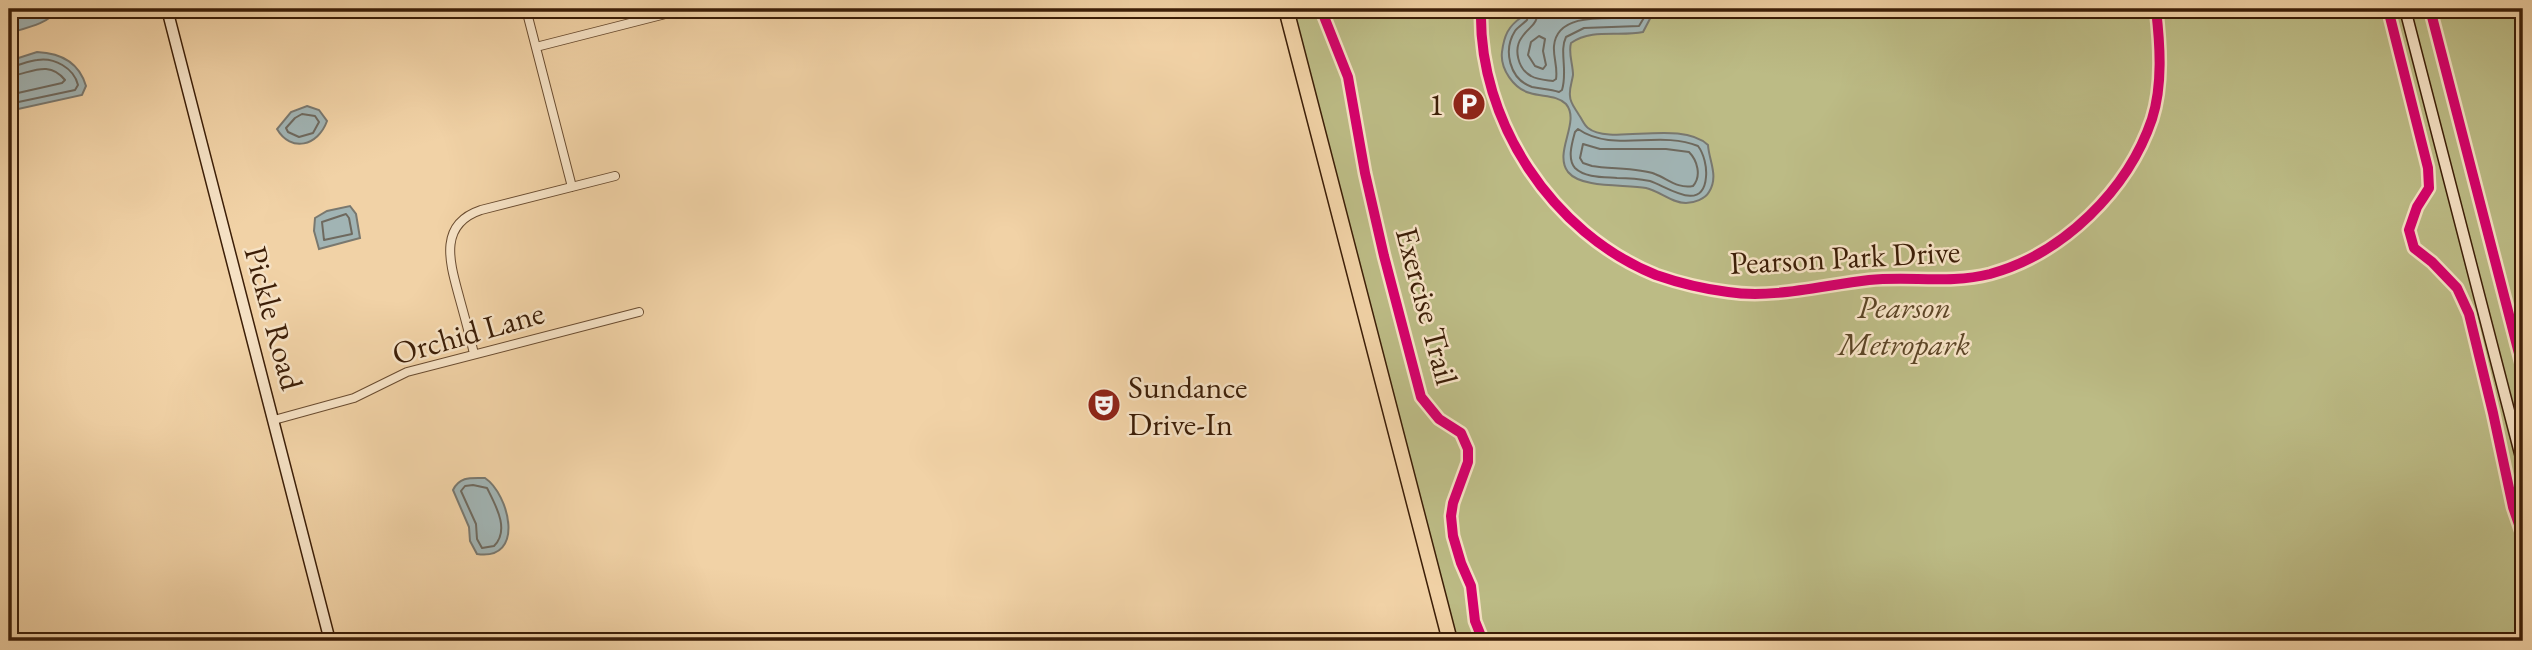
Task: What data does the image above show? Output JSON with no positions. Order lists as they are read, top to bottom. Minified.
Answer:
{"streets":{"street":["Pearson Park Drive","Pickle Road","Orchid Lane"],"cycle path":["Exercise Trail"]},"crossings":[["Pickle Road","Orchid Lane"]],"parks":["Pearson Metropark"],"places":{"parking":["1"],"theatre":["Sundance Drive-In"]}}
